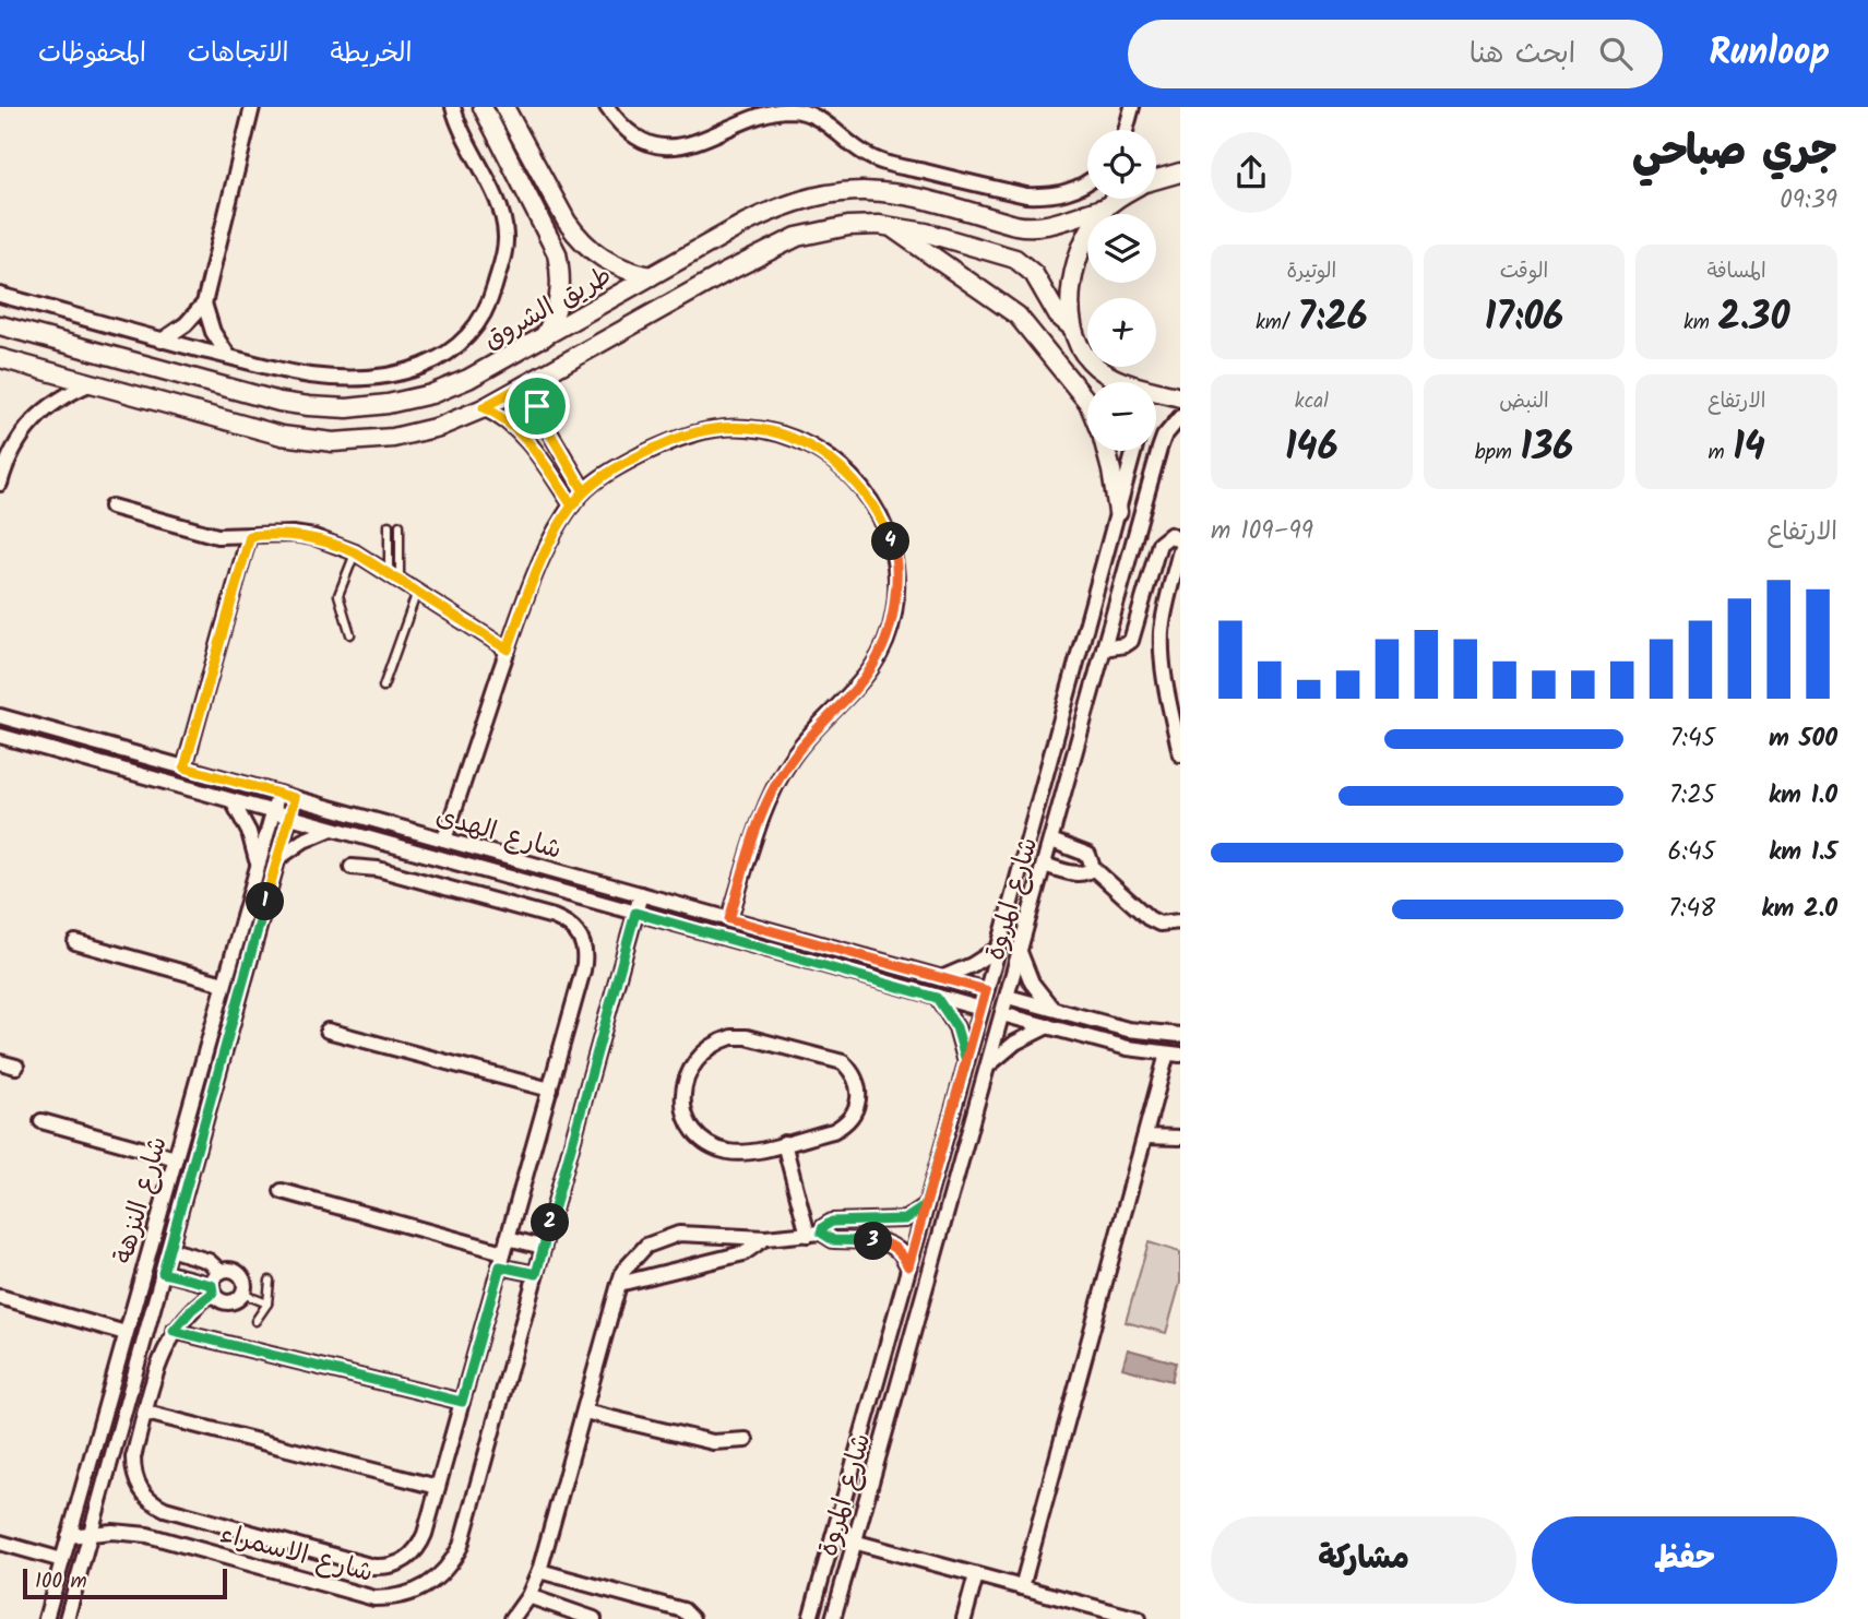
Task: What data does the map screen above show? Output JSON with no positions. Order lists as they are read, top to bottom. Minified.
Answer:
{"streets":{"street":["طريق الشروق","شارع الهدى","شارع المروة","شارع النزهة","شارع الاسمراء"]},"crossings":[["شارع الهدى","شارع المروة"],["شارع الهدى","شارع النزهة"],["شارع الهدى","شارع الاسمراء"],["شارع النزهة","شارع الاسمراء"]],"scale_bar":"100 m","page":{"header":"Runloop","search":"ابحث هنا","nav":["الخريطة","الاتجاهات","المحفوظات"],"heading":["جري صباحي","09:39"],"map_buttons":["+","−"],"stats":[["المسافة","2.30 km"],["الوقت","17:06"],["الوتيرة","7:26 /km"],["الارتفاع","14 m"],["النبض","136 bpm"],["kcal","146"]],"chart":["الارتفاع","99–109 m"],"pins":["4","1","2","3"],"list":[{"name":"500 m","note":"7:45"},{"name":"1.0 km","note":"7:25"},{"name":"1.5 km","note":"6:45"},{"name":"2.0 km","note":"7:48"}],"buttons":["حفظ","مشاركة"],"scale":"100 m"}}
